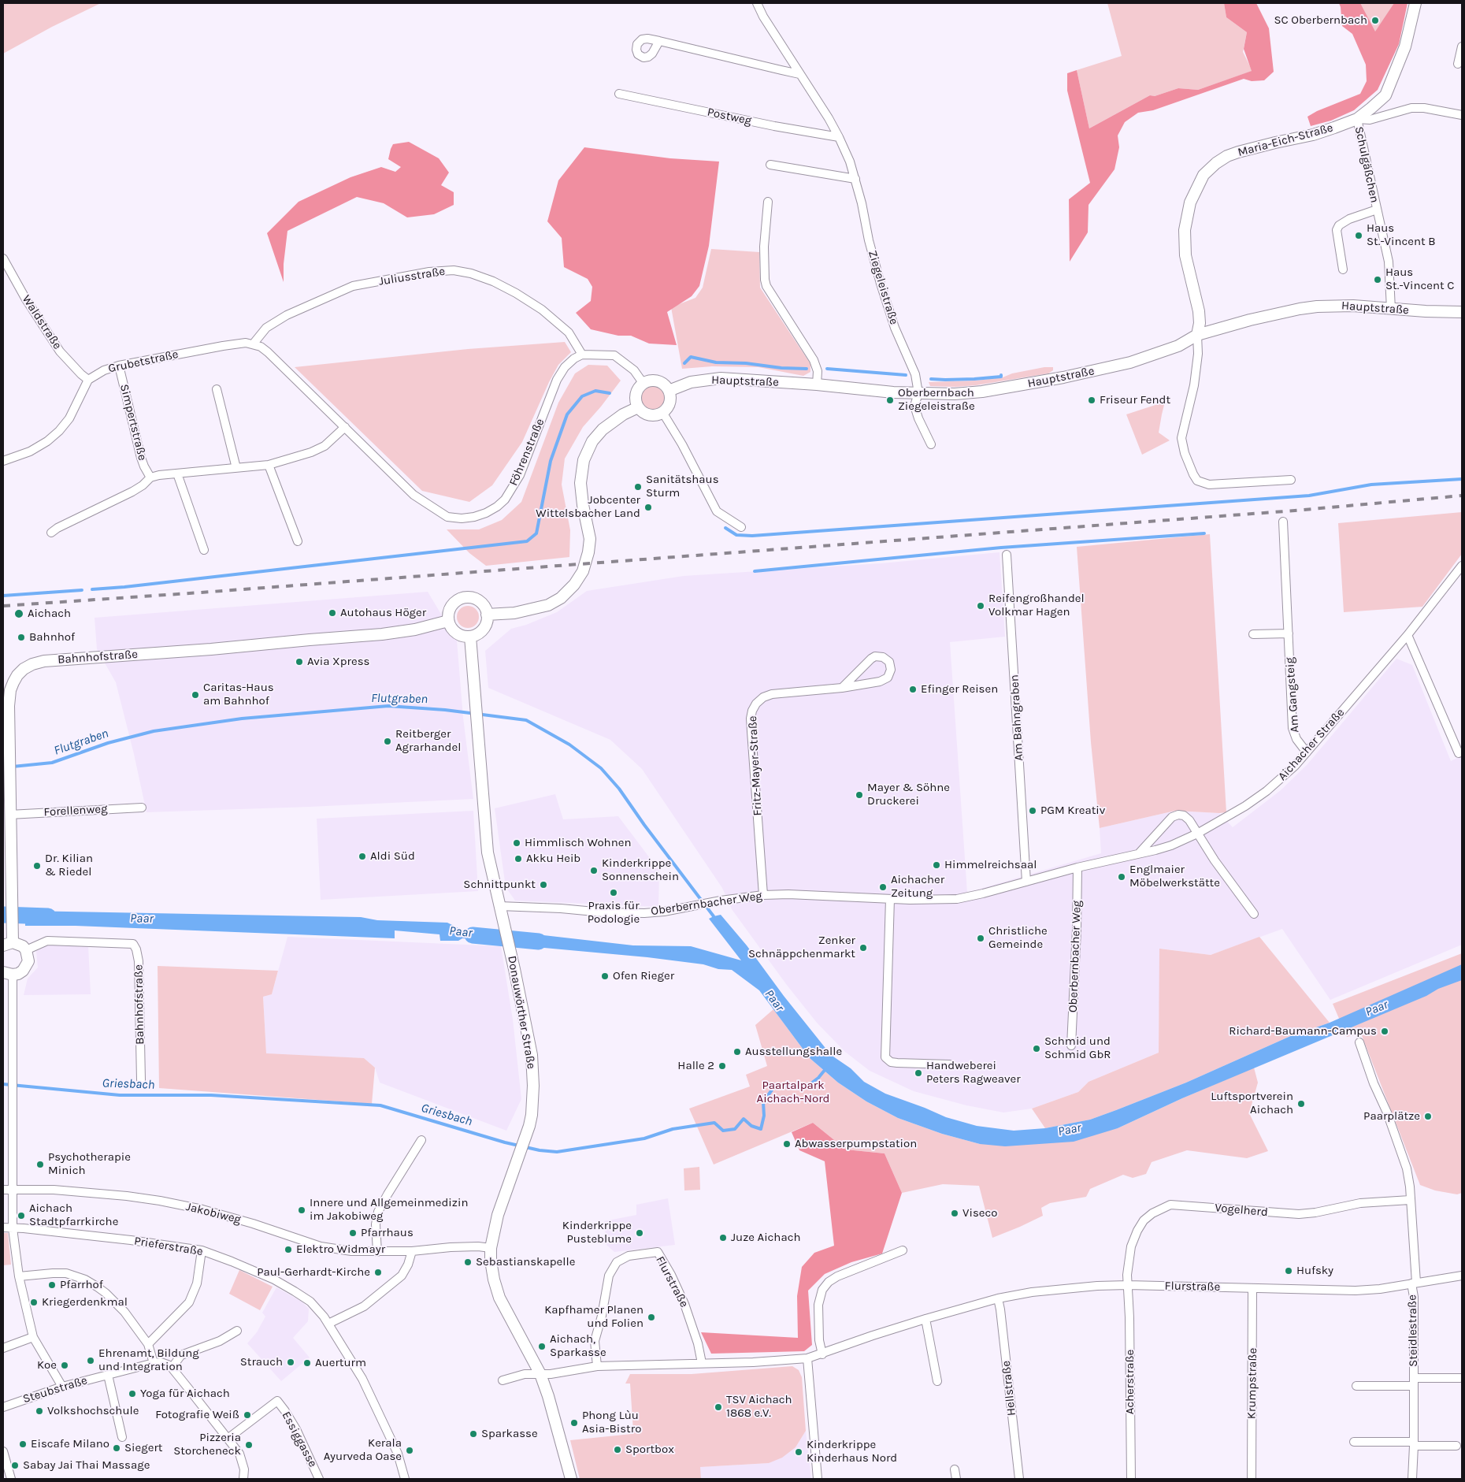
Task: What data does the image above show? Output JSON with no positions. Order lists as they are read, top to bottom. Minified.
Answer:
{"streets":{"main road":["Maria-Eich-Straße","Hauptstraße","Bahnhofstraße","Donauwörther Straße"],"street":["Postweg","Schulgäßchen","Juliusstraße","Ziegeleistraße","Waldstraße","Grubetstraße","Simpertstraße","Föhrenstraße","Am Gangsteig","Am Bahngraben","Aichacher Straße","Fritz-Mayer-Straße","Forellenweg","Oberbernbacher Weg","Vogelherd","Jakobiweg","Prieferstraße","Flurstraße","Steidlestraße","Acherstraße","Krumpstraße","Hellstraße","Steubstraße","Essiggasse"]},"crossings":[["Postweg","Ziegeleistraße"],["Maria-Eich-Straße","Schulgäßchen"],["Maria-Eich-Straße","Hauptstraße"],["Schulgäßchen","Hauptstraße"],["Juliusstraße","Grubetstraße"],["Juliusstraße","Föhrenstraße"],["Ziegeleistraße","Hauptstraße"],["Waldstraße","Grubetstraße"],["Grubetstraße","Simpertstraße"],["Grubetstraße","Föhrenstraße"],["Bahnhofstraße","Forellenweg"],["Bahnhofstraße","Donauwörther Straße"],["Am Gangsteig","Aichacher Straße"],["Am Bahngraben","Oberbernbacher Weg"],["Aichacher Straße","Oberbernbacher Weg"],["Fritz-Mayer-Straße","Oberbernbacher Weg"],["Oberbernbacher Weg","Donauwörther Straße"],["Donauwörther Straße","Jakobiweg"],["Donauwörther Straße","Flurstraße"],["Vogelherd","Flurstraße"],["Vogelherd","Acherstraße"],["Flurstraße","Steidlestraße"],["Flurstraße","Acherstraße"],["Flurstraße","Krumpstraße"],["Flurstraße","Hellstraße"]],"water":["Flutgraben","Paar","Griesbach"],"parks":["Paartalpark Aichach-Nord"],"places":["SC Oberbernbach","Haus St.-Vincent B","Haus St.-Vincent C","Oberbernbach Ziegeleistraße","Friseur Fendt","Sanitätshaus Sturm","Jobcenter Wittelsbacher Land","Reifengroßhandel Volkmar Hagen","Autohaus Höger","Aichach","Bahnhof","Avia Xpress","Efinger Reisen","Caritas-Haus am Bahnhof","Reitberger Agrarhandel","Mayer & Söhne Druckerei","PGM Kreativ","Himmlisch Wohnen","Aldi Süd","Akku Heib","Himmelreichsaal","Dr. Kilian & Riedel","Kinderkrippe Sonnenschein","Englmaier Möbelwerkstätte","Schnittpunkt","Aichacher Zeitung","Praxis für Podologie","Christliche Gemeinde","Zenker Schnäppchenmarkt","Ofen Rieger","Richard-Baumann-Campus","Schmid und Schmid GbR","Ausstellungshalle","Halle 2","Handweberei Peters Ragweaver","Luftsportverein Aichach","Paarplätze","Abwasserpumpstation","Psychotherapie Minich","Innere und Allgemeinmedizin im Jakobiweg","Viseco","Aichach Stadtpfarrkirche","Pfarrhaus","Kinderkrippe Pusteblume","Juze Aichach","Elektro Widmayr","Sebastianskapelle","Hufsky","Paul-Gerhardt-Kirche","Pfarrhof","Kriegerdenkmal","Kapfhamer Planen und Folien","Aichach, Sparkasse","Ehrenamt, Bildung und Integration","Strauch","Auerturm","Koe","Yoga für Aichach","TSV Aichach 1868 e.V.","Volkshochschule","Fotografie Weiß","Phong Lùu Asia-Bistro","Sparkasse","Eiscafe Milano","Pizzeria Storcheneck","Siegert","Sportbox","Kerala Ayurveda Oase","Kinderkrippe Kinderhaus Nord","Sabay Jai Thai Massage"]}
